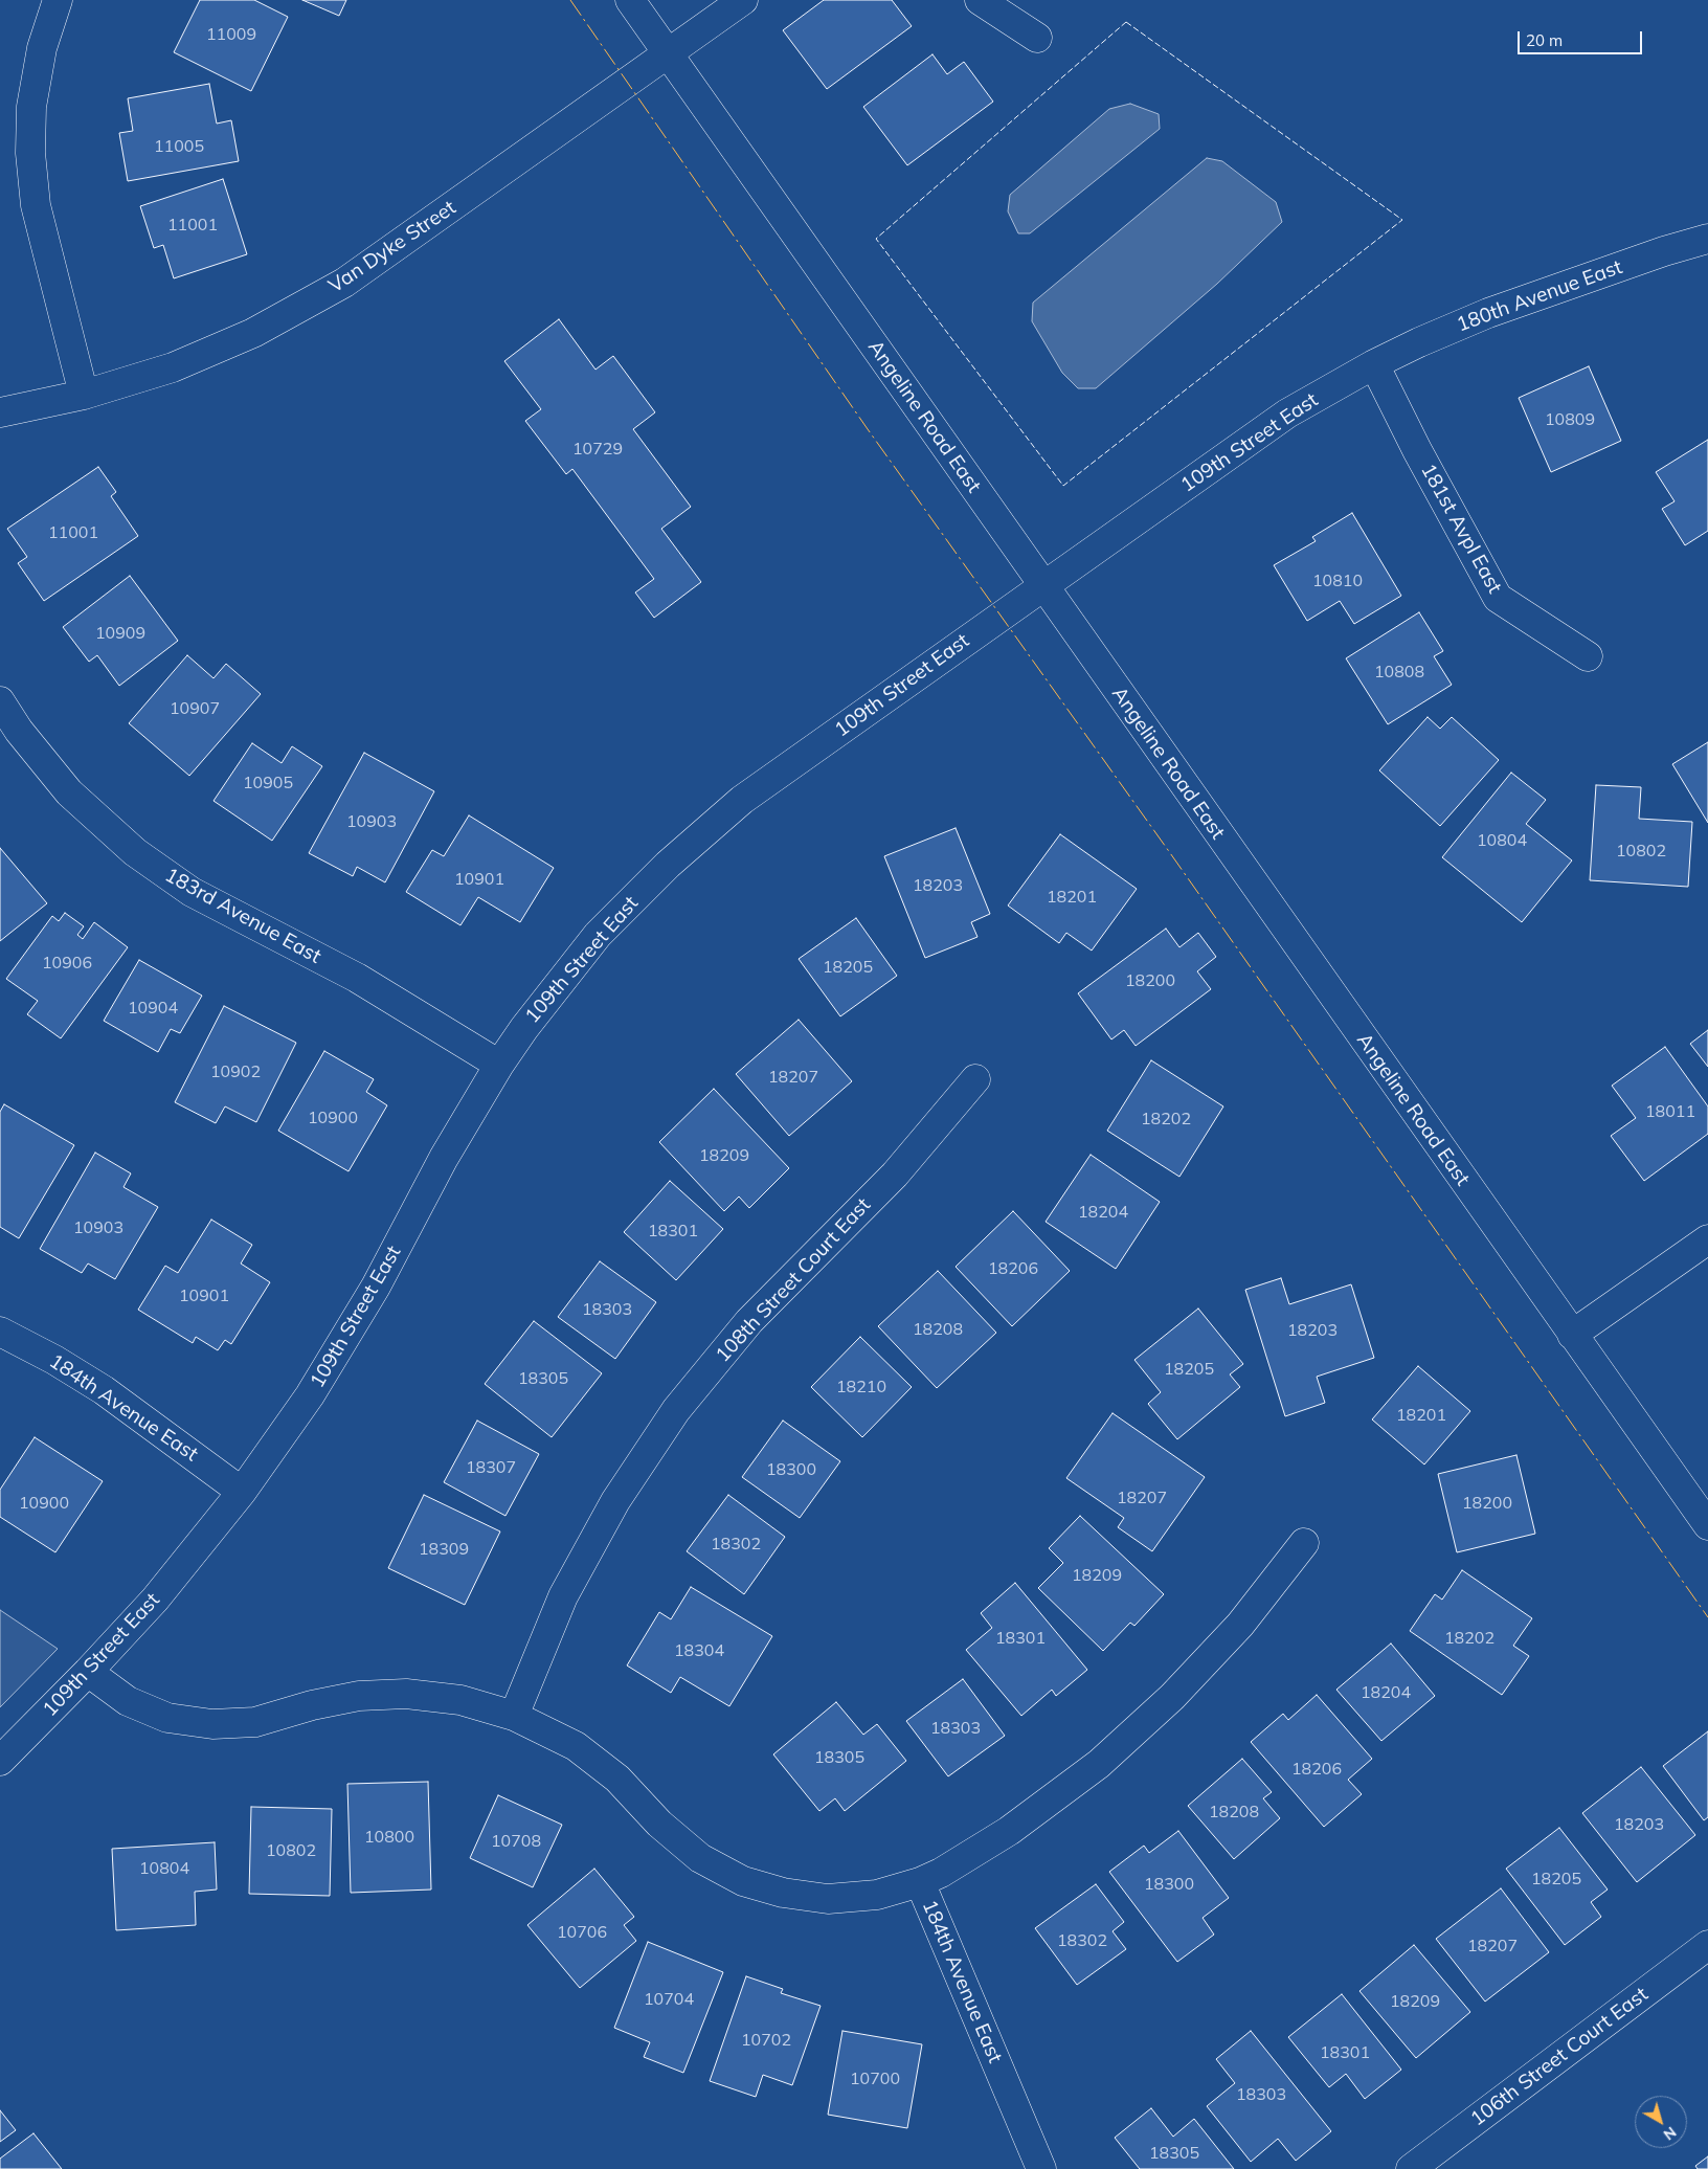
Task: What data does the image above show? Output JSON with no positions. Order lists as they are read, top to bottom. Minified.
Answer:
{"streets":{"street":["Van Dyke Street","180th Avenue East","Angeline Road East","109th Street East","181st Avpl East","183rd Avenue East","108th Street Court East","184th Avenue East","106th Street Court East"]},"crossings":[["Van Dyke Street","Angeline Road East"],["180th Avenue East","109th Street East"],["180th Avenue East","181st Avpl East"],["Angeline Road East","109th Street East"],["109th Street East","181st Avpl East"],["109th Street East","183rd Avenue East"],["109th Street East","184th Avenue East"],["108th Street Court East","184th Avenue East"]],"house_numbers":["11009","11005","11001","10809","10729","11001","10810","10909","10808","10907","10905","10903","10804","10802","10901","18203","18201","10906","18205","18200","10904","10902","18207","18011","10900","18202","18209","18204","10903","18301","18206","10901","18303","18208","18203","18205","18305","18210","18201","18307","18300","18207","10900","18200","18302","18309","18209","18301","18202","18304","18204","18303","18305","18206","18208","18203","10800","10708","10802","10804","18205","18300","10706","18302","18207","10704","18209","10702","18301","10700","18303","18305"],"scale_bar":"20 m","north":"bottom right"}
